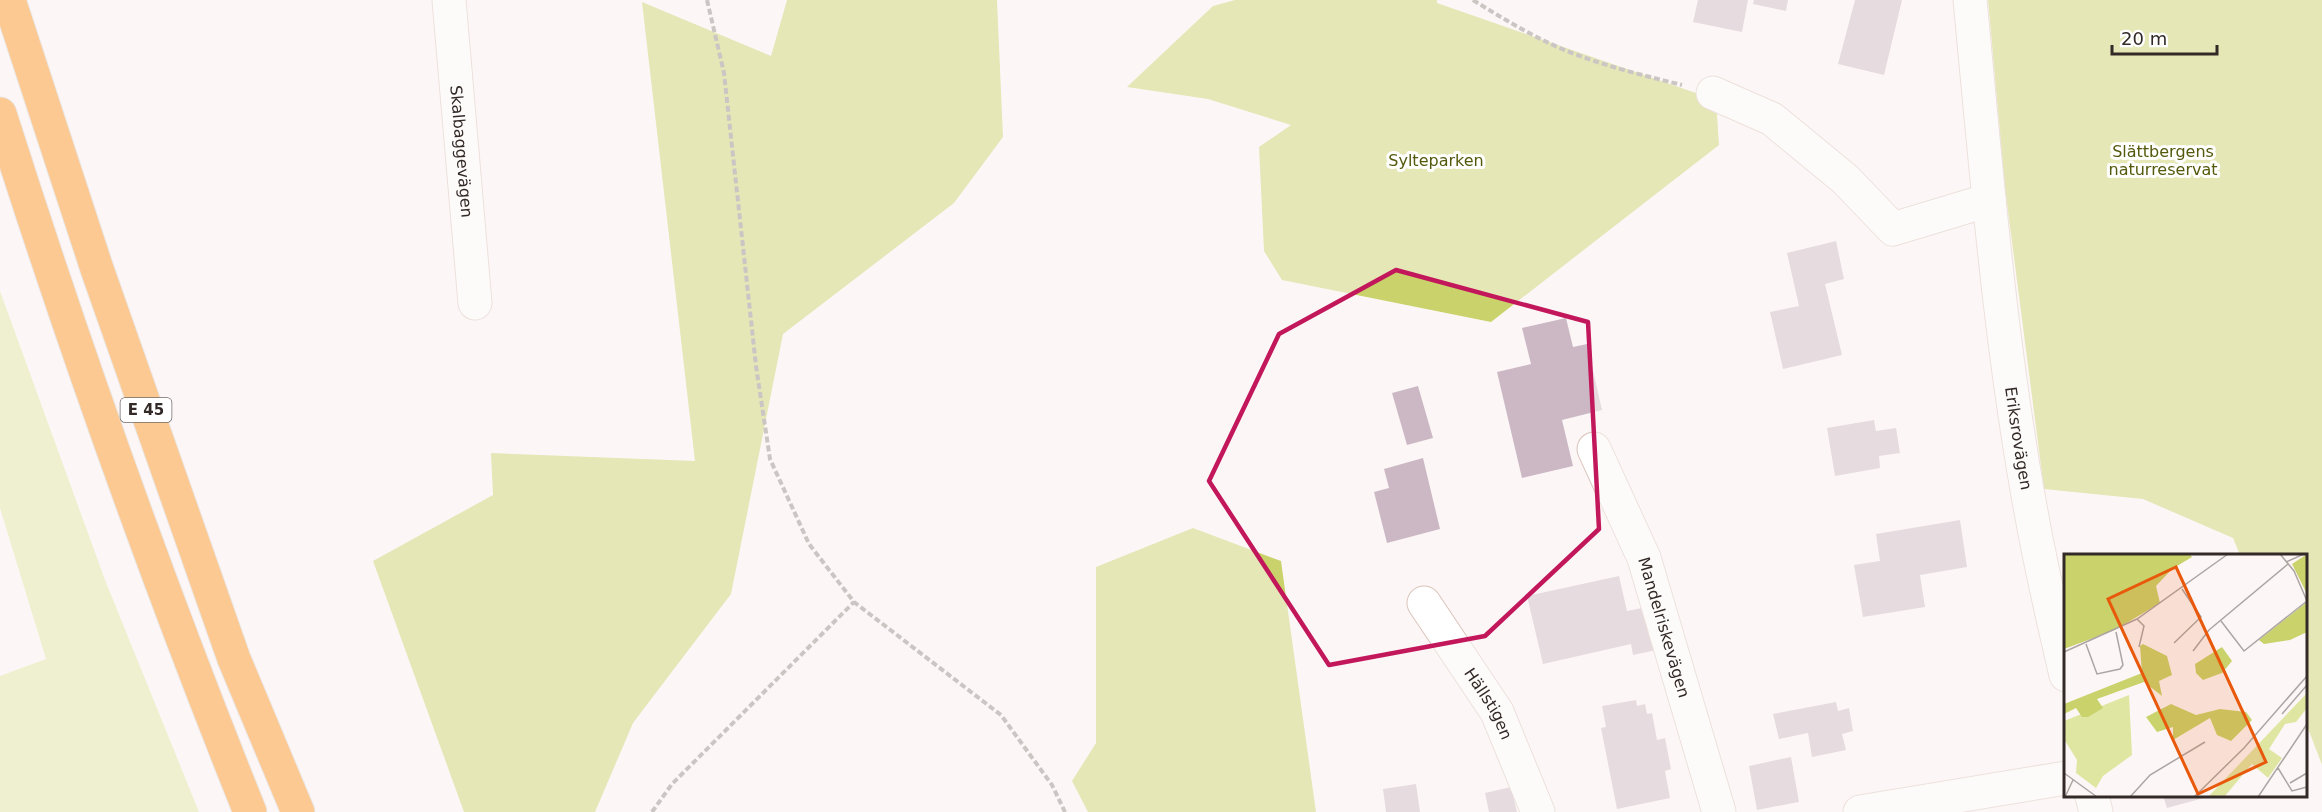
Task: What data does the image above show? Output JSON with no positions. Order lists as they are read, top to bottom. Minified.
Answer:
{"streets":{"highway":["E 45"],"street":["Skalbaggevägen","Eriksrovägen","Mandelriskevägen","Hällstigen"]},"parks":["Slättbergens naturreservat","Sylteparken"],"scale_bar":"20 m"}
